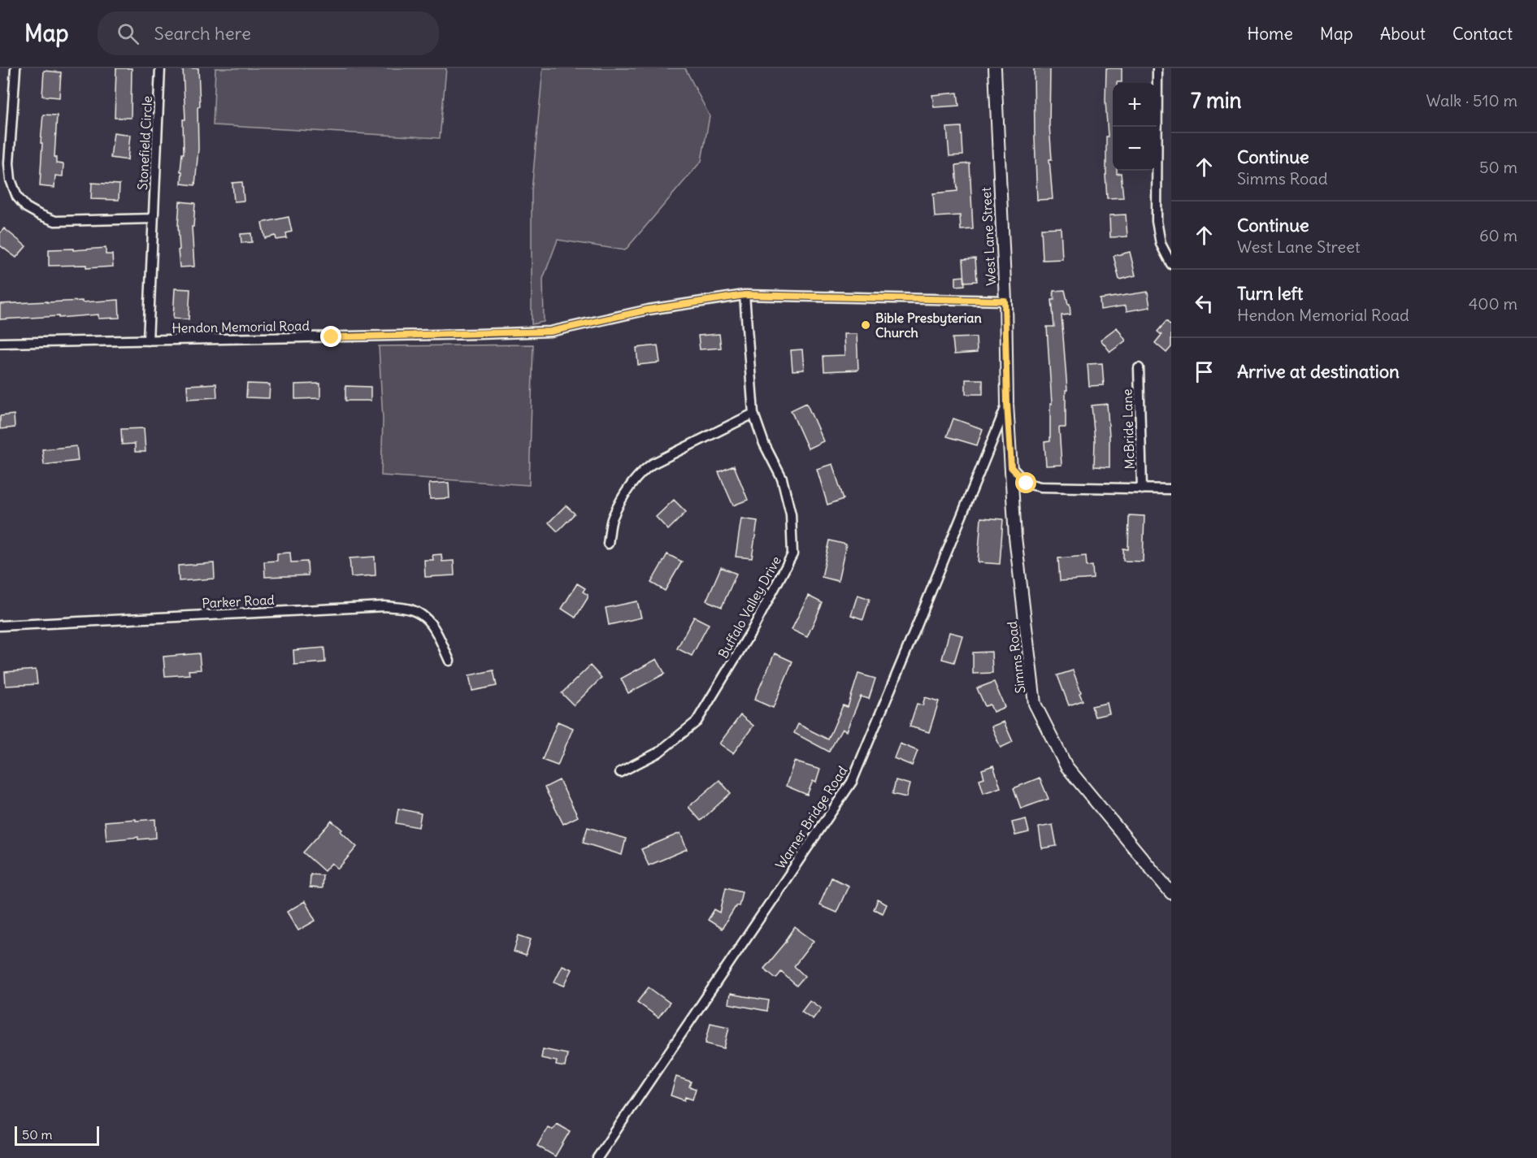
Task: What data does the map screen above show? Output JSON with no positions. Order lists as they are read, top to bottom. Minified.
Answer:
{"streets":{"street":["Stonefield Circle","West Lane Street","Hendon Memorial Road","McBride Lane","Parker Road","Buffalo Valley Drive","Simms Road","Warner Bridge Road"]},"crossings":[["Stonefield Circle","Hendon Memorial Road"],["West Lane Street","Hendon Memorial Road"],["West Lane Street","Simms Road"],["West Lane Street","Warner Bridge Road"],["Hendon Memorial Road","Buffalo Valley Drive"],["Simms Road","Warner Bridge Road"]],"places":["Bible Presbyterian Church"],"scale_bar":"50 m","page":{"header":"Map","search":"Search here","nav":["Home","Map","About","Contact"],"heading":["7 min","Walk · 510 m"],"map_buttons":["+","−"],"list":[["Continue","Simms Road","50 m"],["Continue","West Lane Street","60 m"],["Turn left","Hendon Memorial Road","400 m"],"Arrive at destination"],"scale":"50 m"}}
